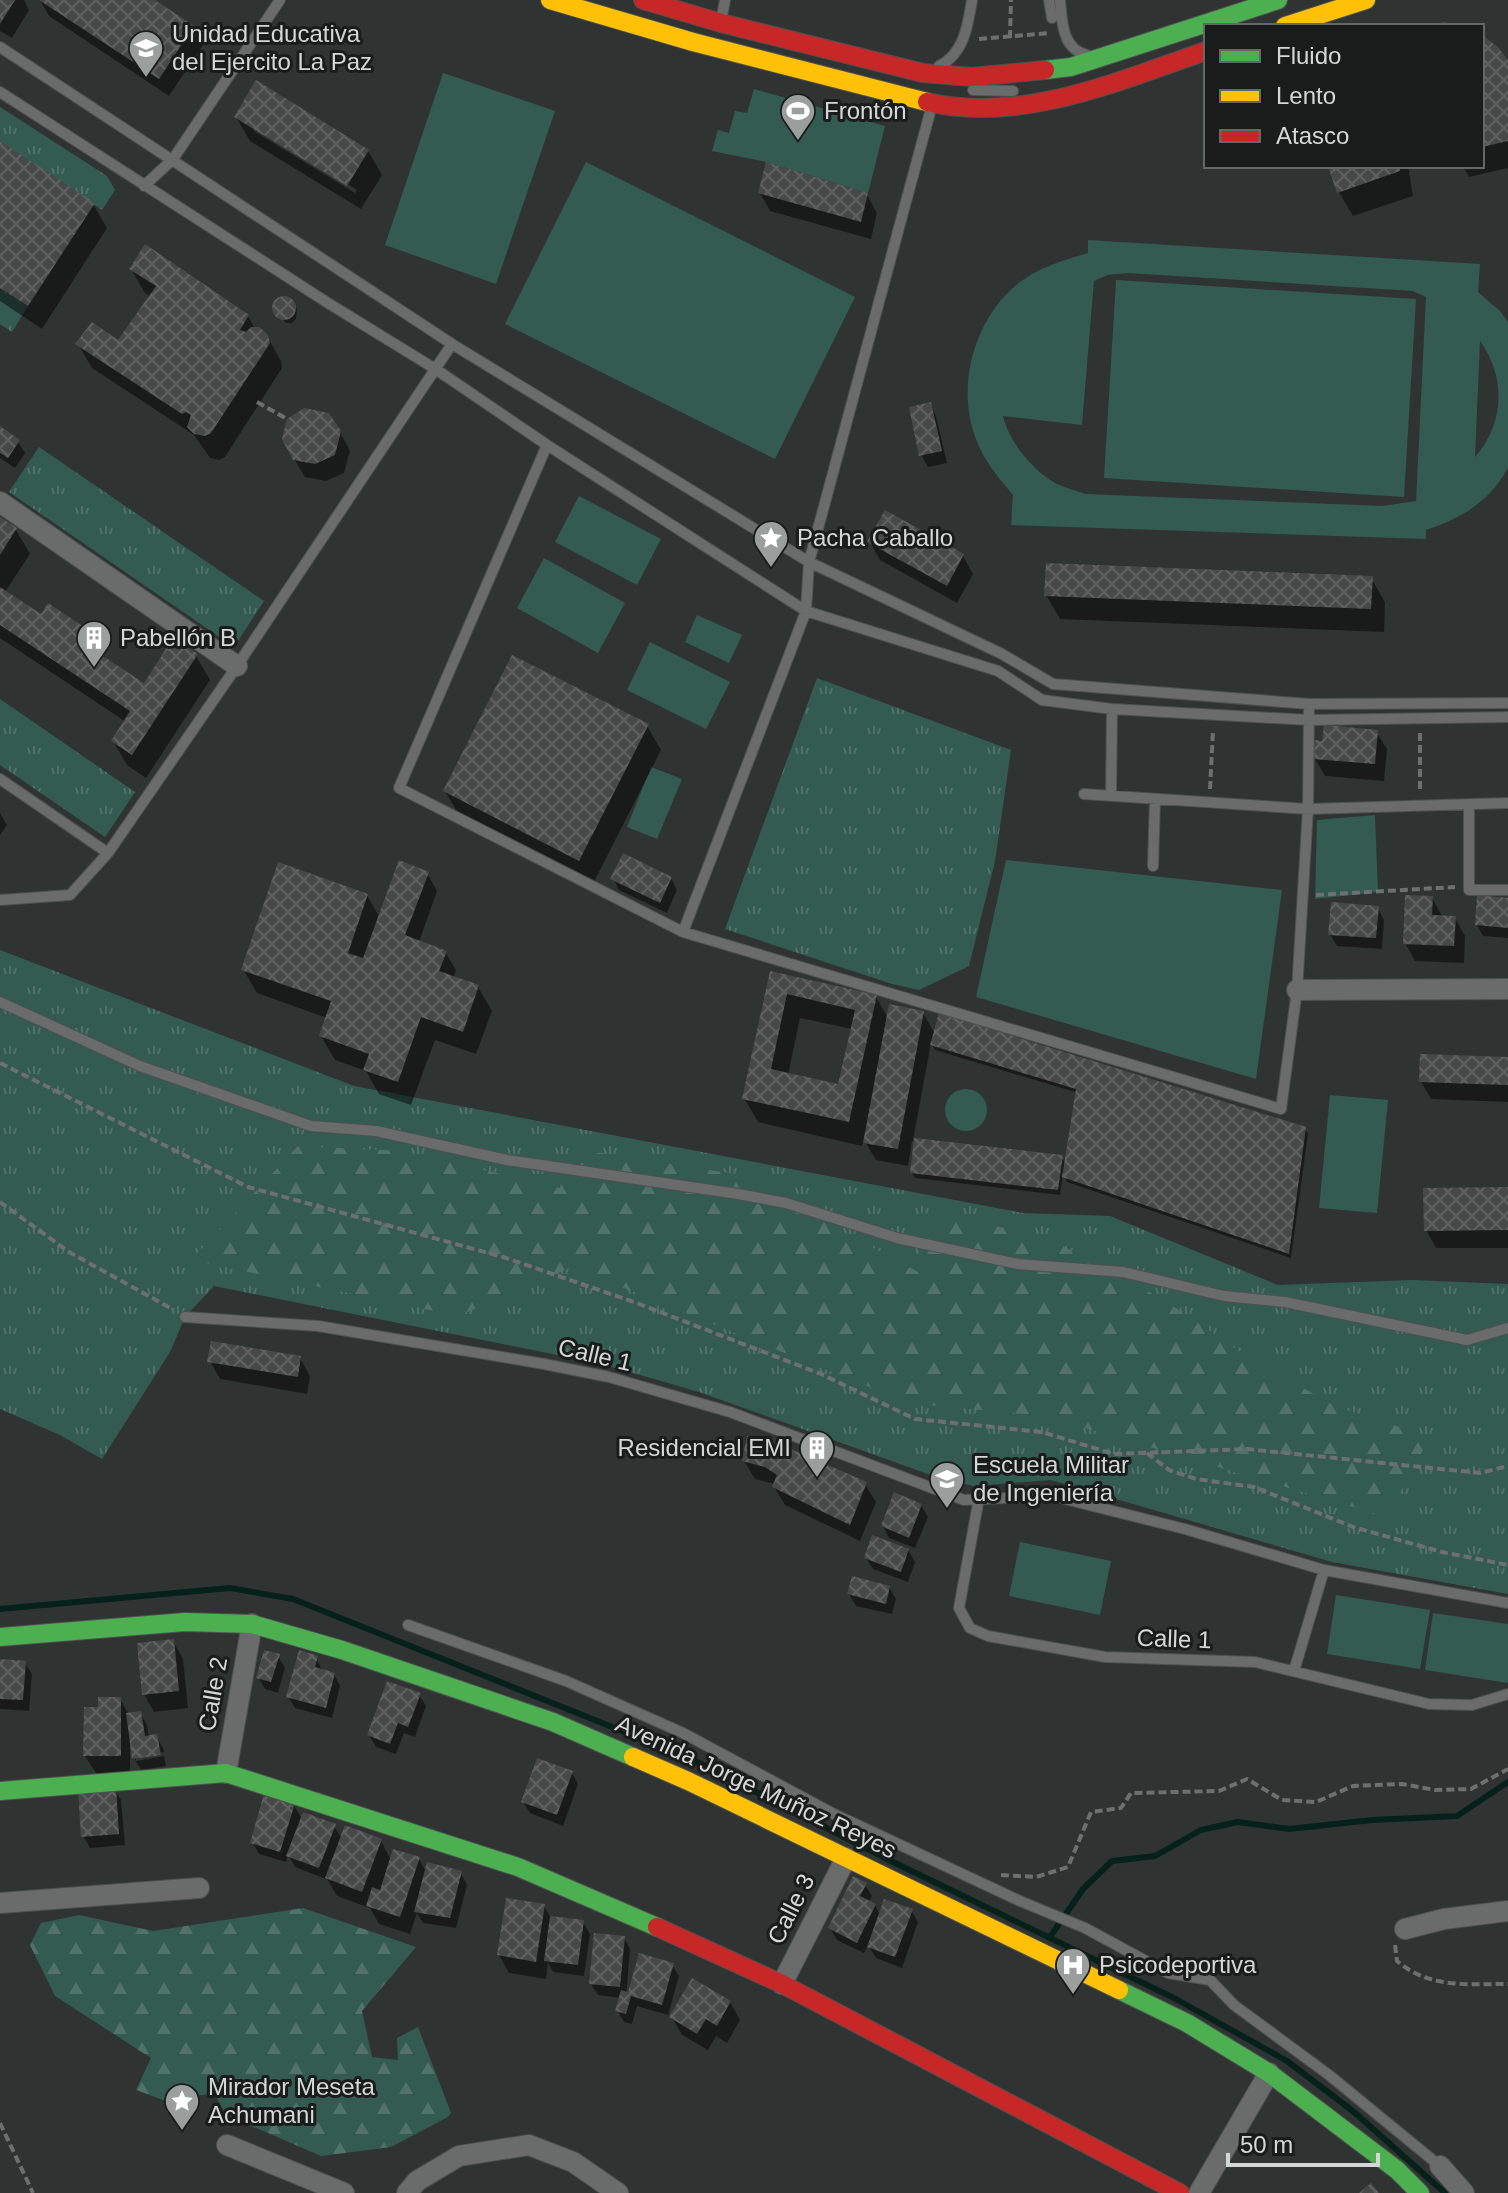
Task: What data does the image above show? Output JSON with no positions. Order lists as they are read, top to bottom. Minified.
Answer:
{"streets":{"street":["Calle 2","Avenida Jorge Muñoz Reyes","Calle 3"],"lane":["Calle 1"]},"crossings":[["Calle 2","Avenida Jorge Muñoz Reyes"],["Avenida Jorge Muñoz Reyes","Calle 3"]],"places":{"school or university":["Unidad Educativa del Ejercito La Paz","Escuela Militar de Ingeniería"],"sports":["Frontón"],"place":["Pacha Caballo","Mirador Meseta Achumani"],"building":["Pabellón B","Residencial EMI"],"hospital":["Psicodeportiva"]},"legend":["Fluido","Lento","Atasco"],"scale_bar":"50 m"}
